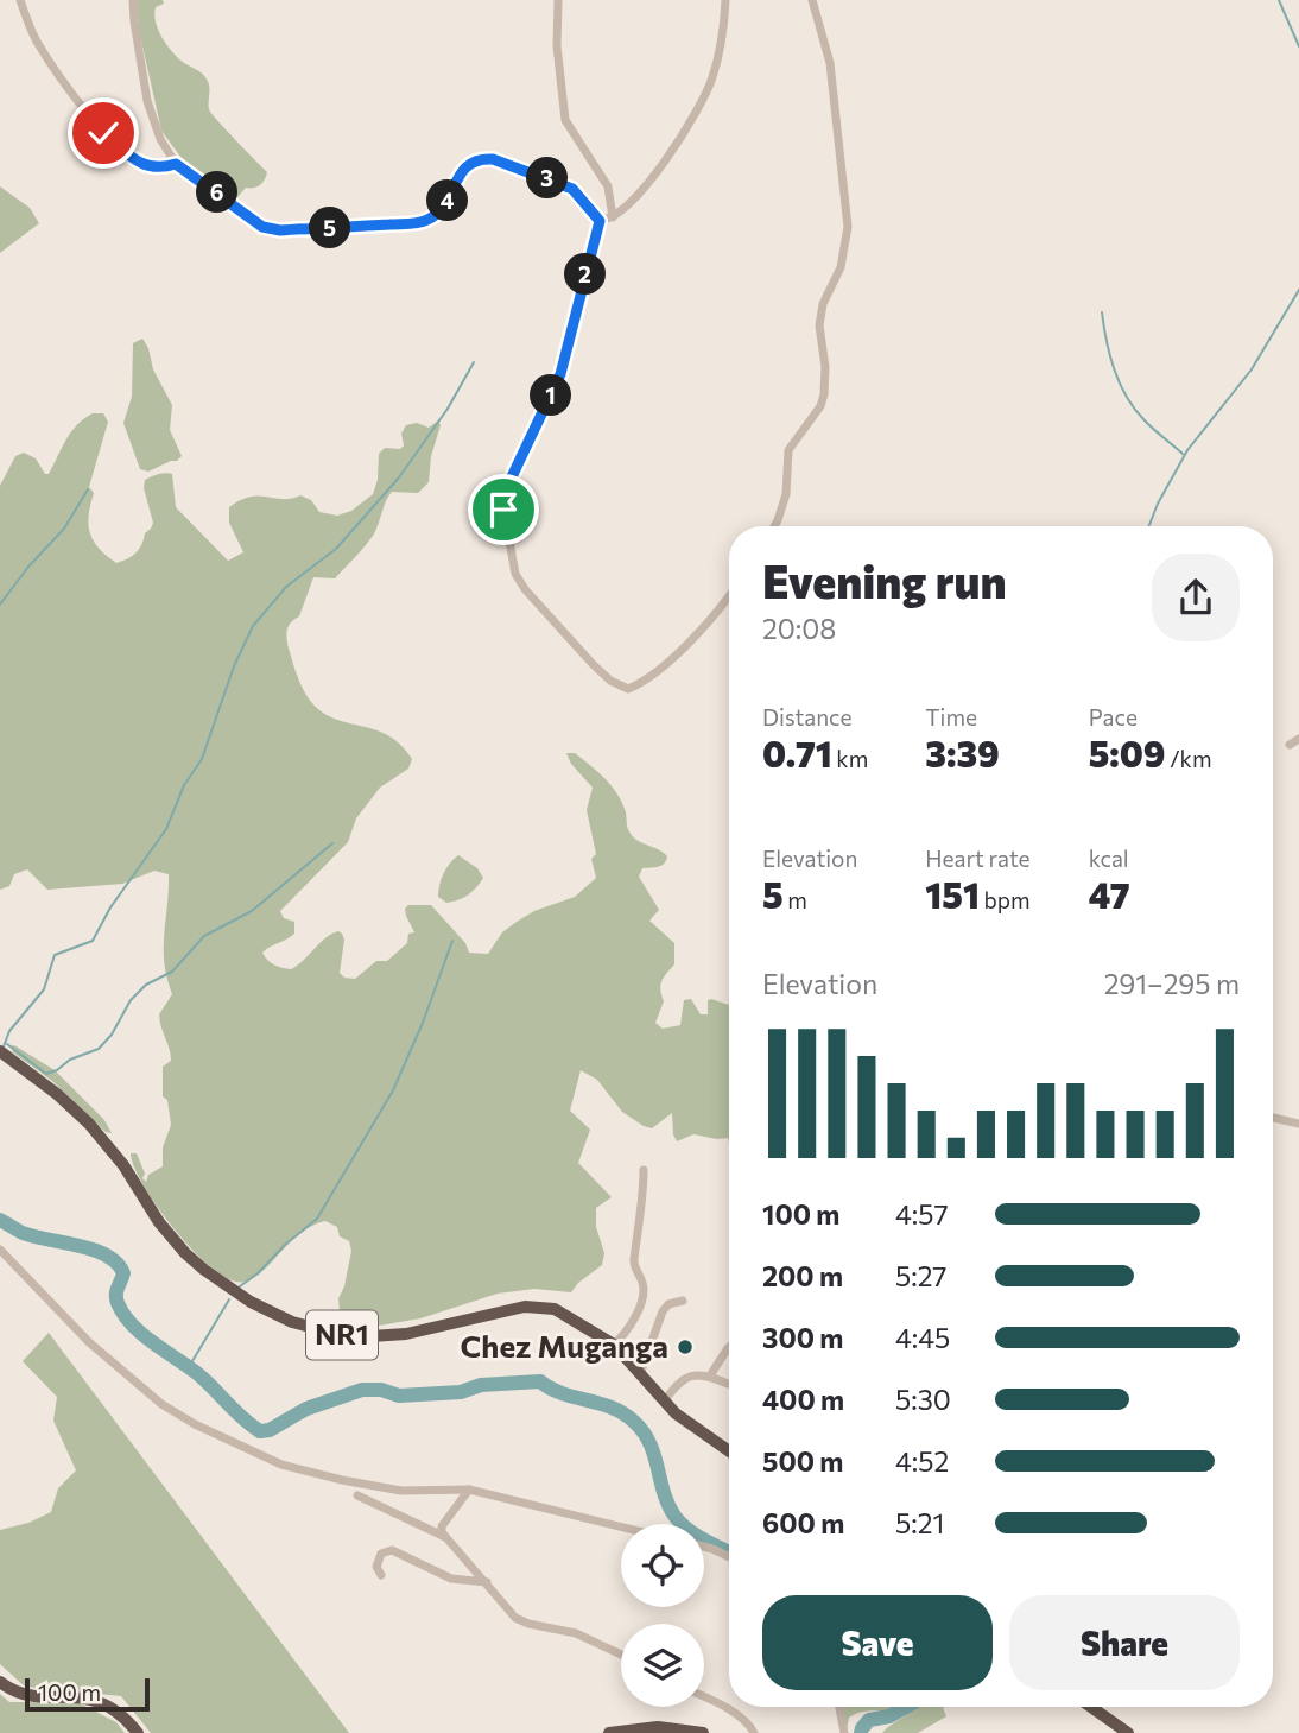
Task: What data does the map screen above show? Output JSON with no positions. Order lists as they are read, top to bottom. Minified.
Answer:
{"streets":{"highway":["NR1"]},"places":["Chez Muganga"],"scale_bar":"100 m","page":{"pins":["3","6","4","5","2","1"],"heading":["Evening run","20:08"],"stats":[["Distance","0.71 km"],["Time","3:39"],["Pace","5:09 /km"],["Elevation","5 m"],["Heart rate","151 bpm"],["kcal","47"]],"chart":["Elevation","291–295 m"],"list":[{"name":"100 m","note":"4:57"},{"name":"200 m","note":"5:27"},{"name":"300 m","note":"4:45"},{"name":"400 m","note":"5:30"},{"name":"500 m","note":"4:52"},{"name":"600 m","note":"5:21"}],"buttons":["Save","Share"],"scale":"100 m"}}
